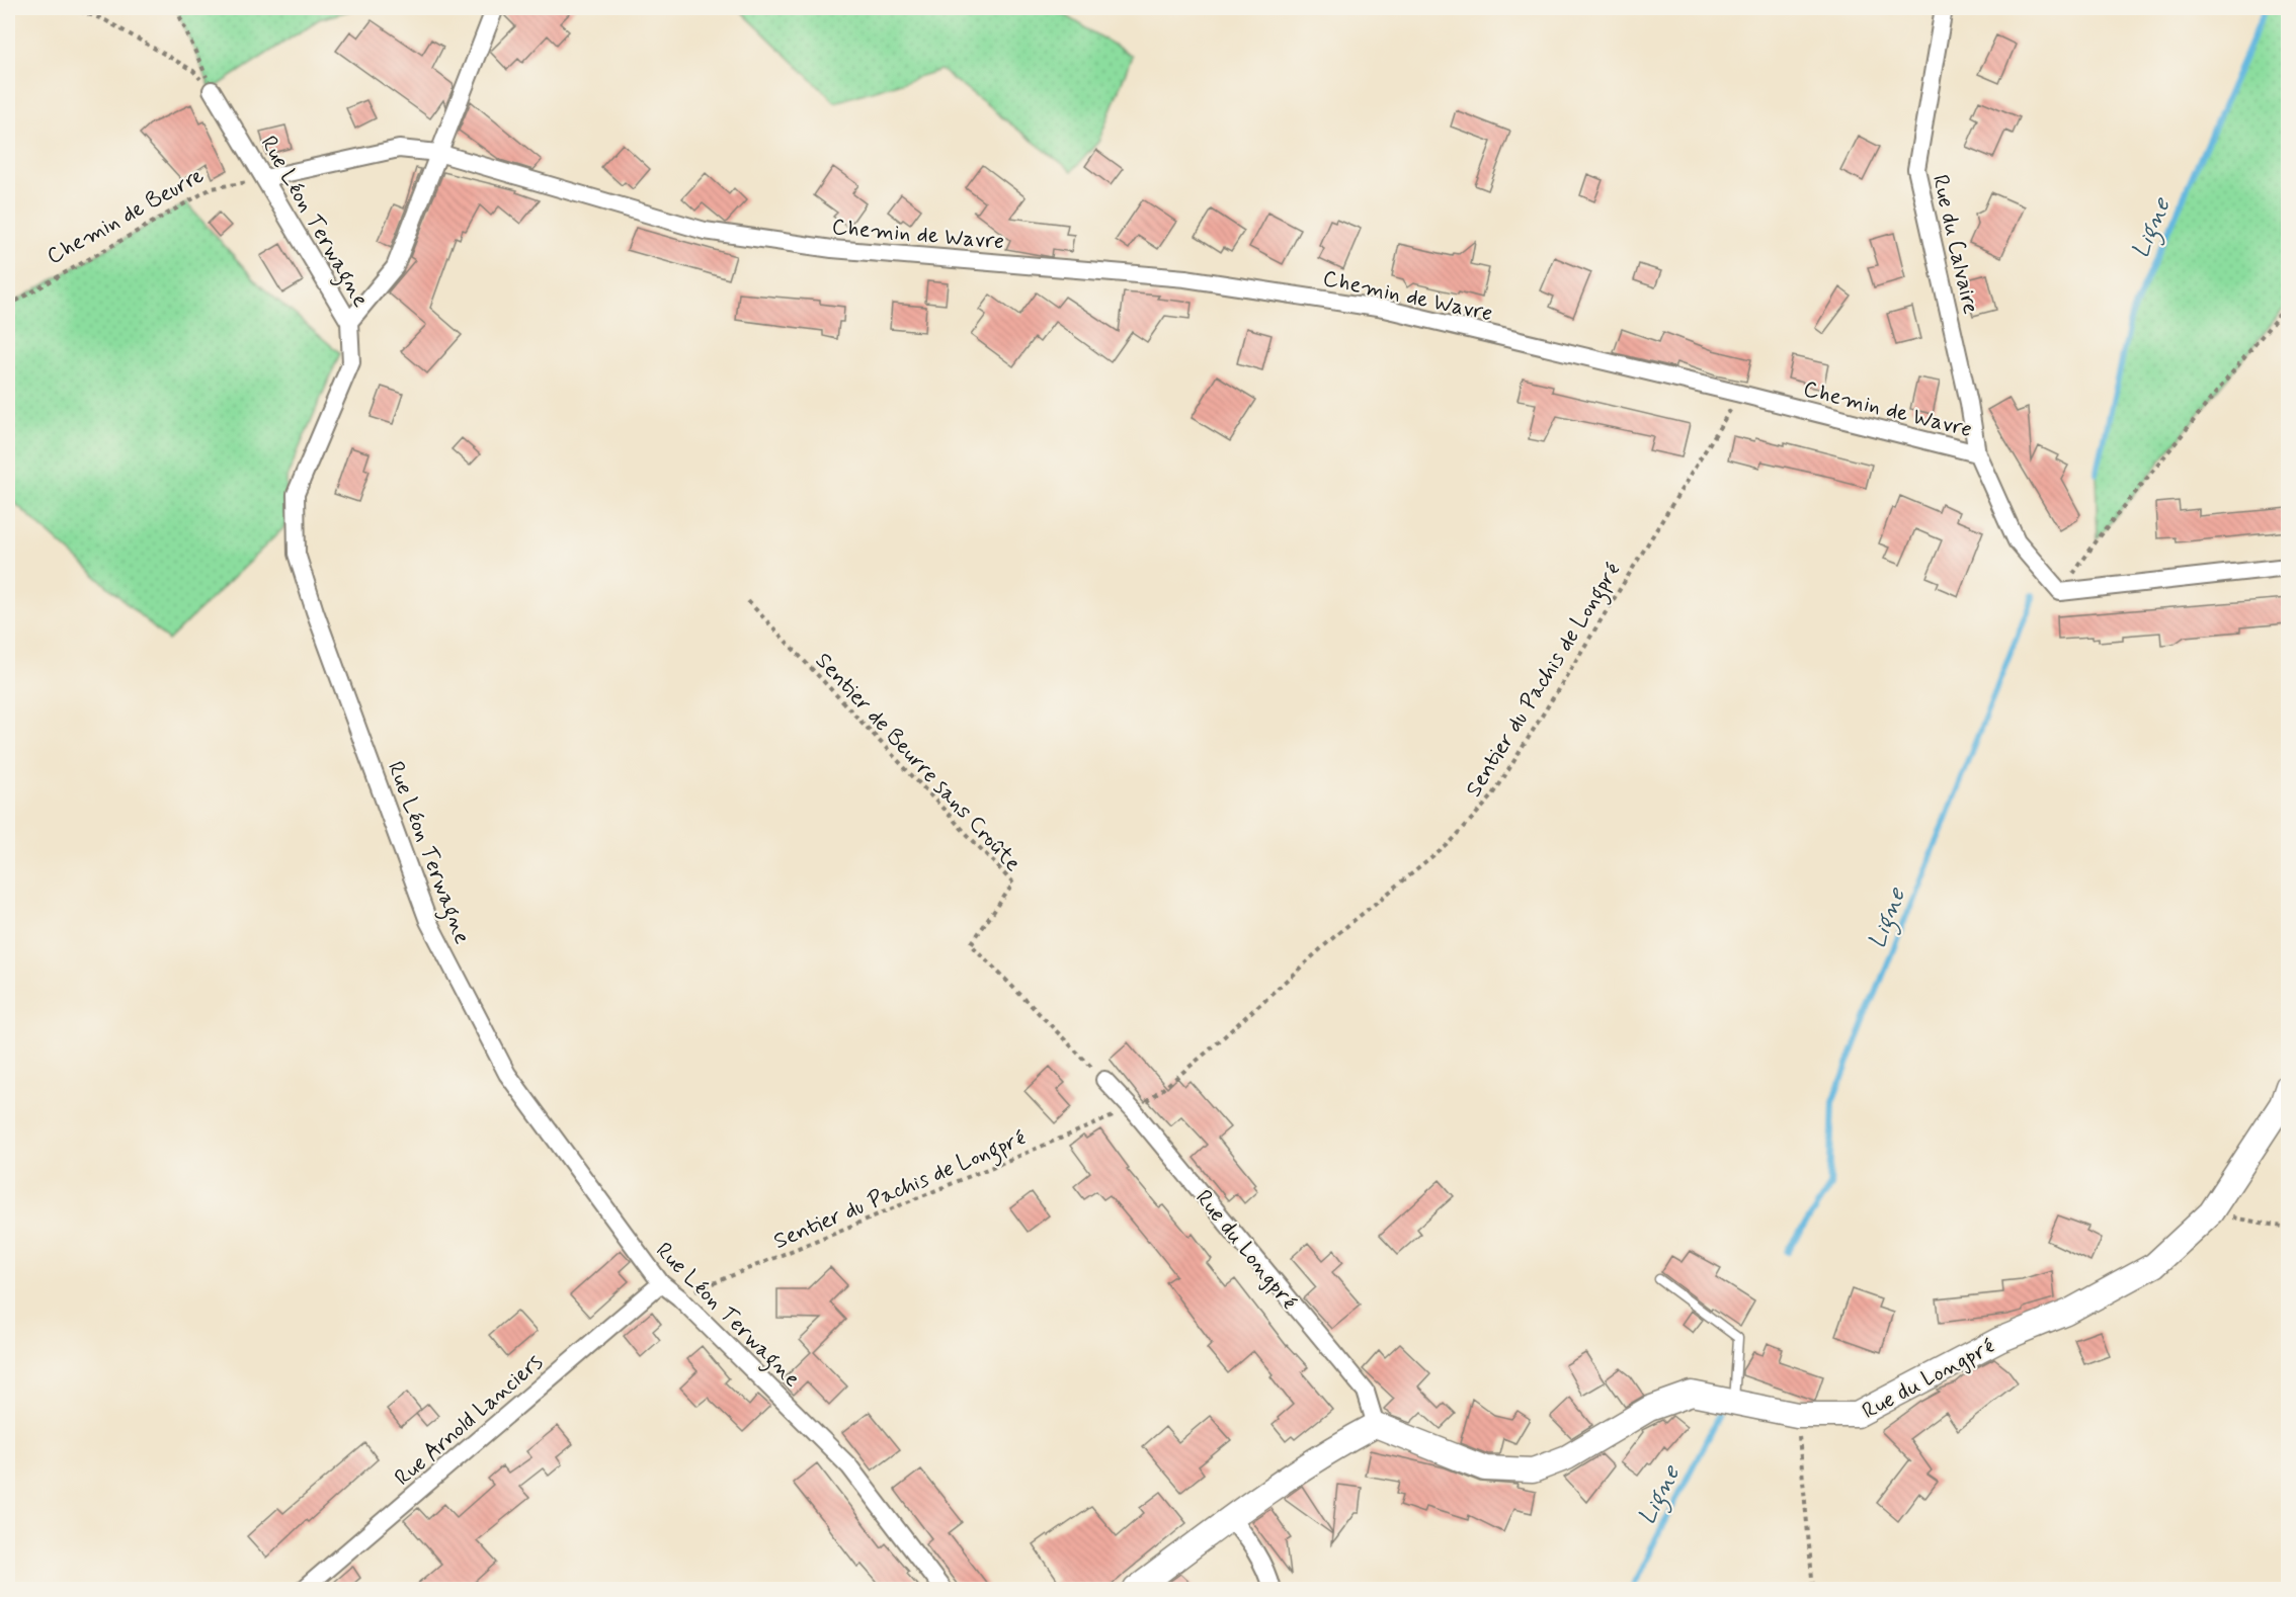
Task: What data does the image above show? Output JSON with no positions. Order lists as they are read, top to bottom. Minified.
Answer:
{"streets":{"street":["Rue Léon Terwagne","Chemin de Wavre","Rue du Calvaire","Rue du Longpré","Rue Arnold Lanciers"],"path":["Chemin de Beurre","Sentier du Pachis de Longpré","Sentier de Beurre sans Croûte"]},"crossings":[["Chemin de Beurre","Rue Léon Terwagne"],["Rue Léon Terwagne","Sentier du Pachis de Longpré"],["Rue Léon Terwagne","Rue Arnold Lanciers"],["Chemin de Wavre","Rue du Calvaire"],["Chemin de Wavre","Sentier du Pachis de Longpré"],["Sentier du Pachis de Longpré","Rue du Longpré"],["Sentier de Beurre sans Croûte","Rue du Longpré"]],"water":["Ligne"]}
